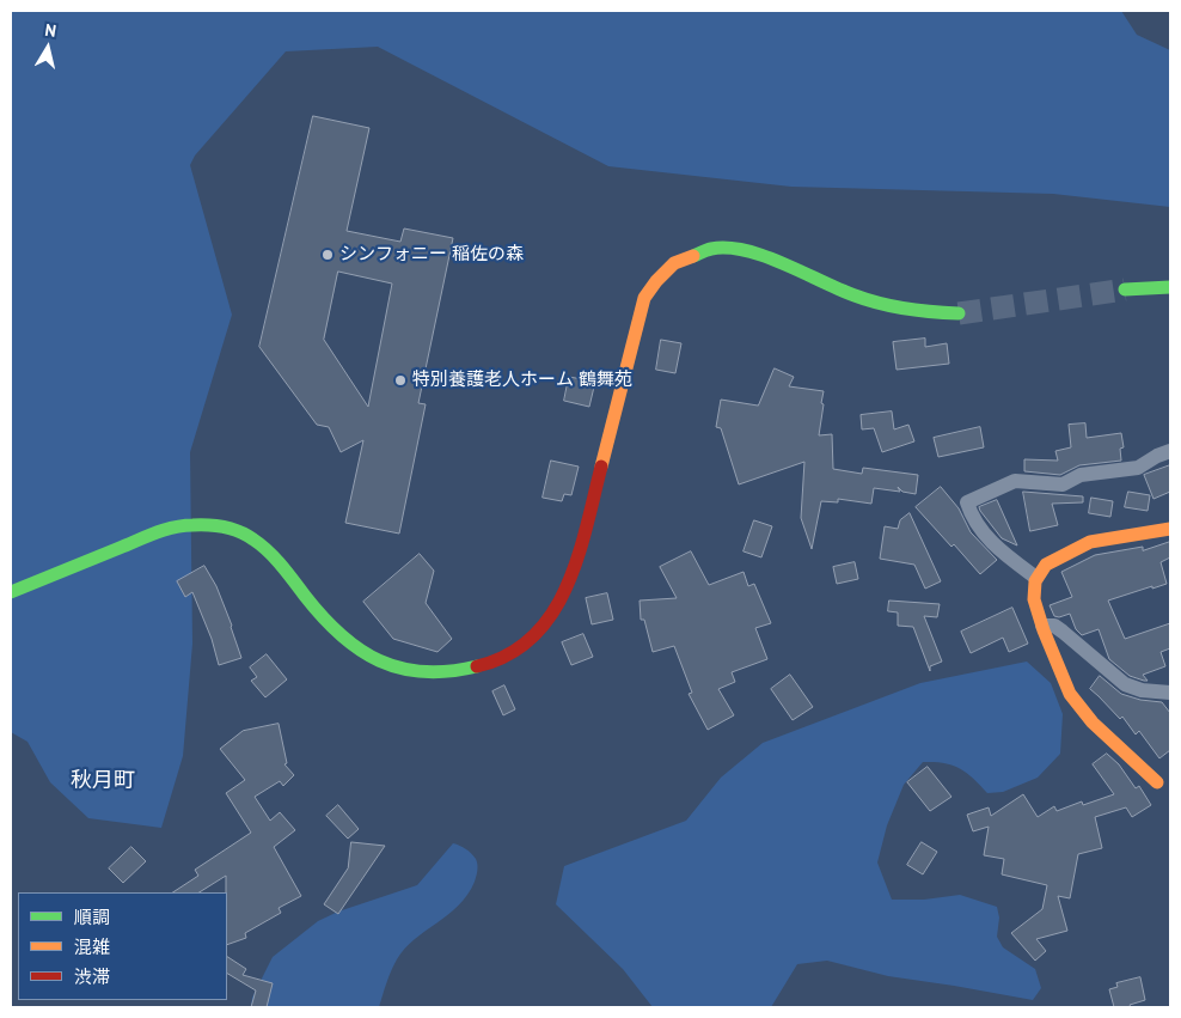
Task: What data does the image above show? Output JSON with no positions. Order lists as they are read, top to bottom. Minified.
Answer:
{"districts":["秋月町"],"places":["シンフォニー 稲佐の森","特別養護老人ホーム 鶴舞苑"],"legend":["順調","混雑","渋滞"],"north":"top"}
